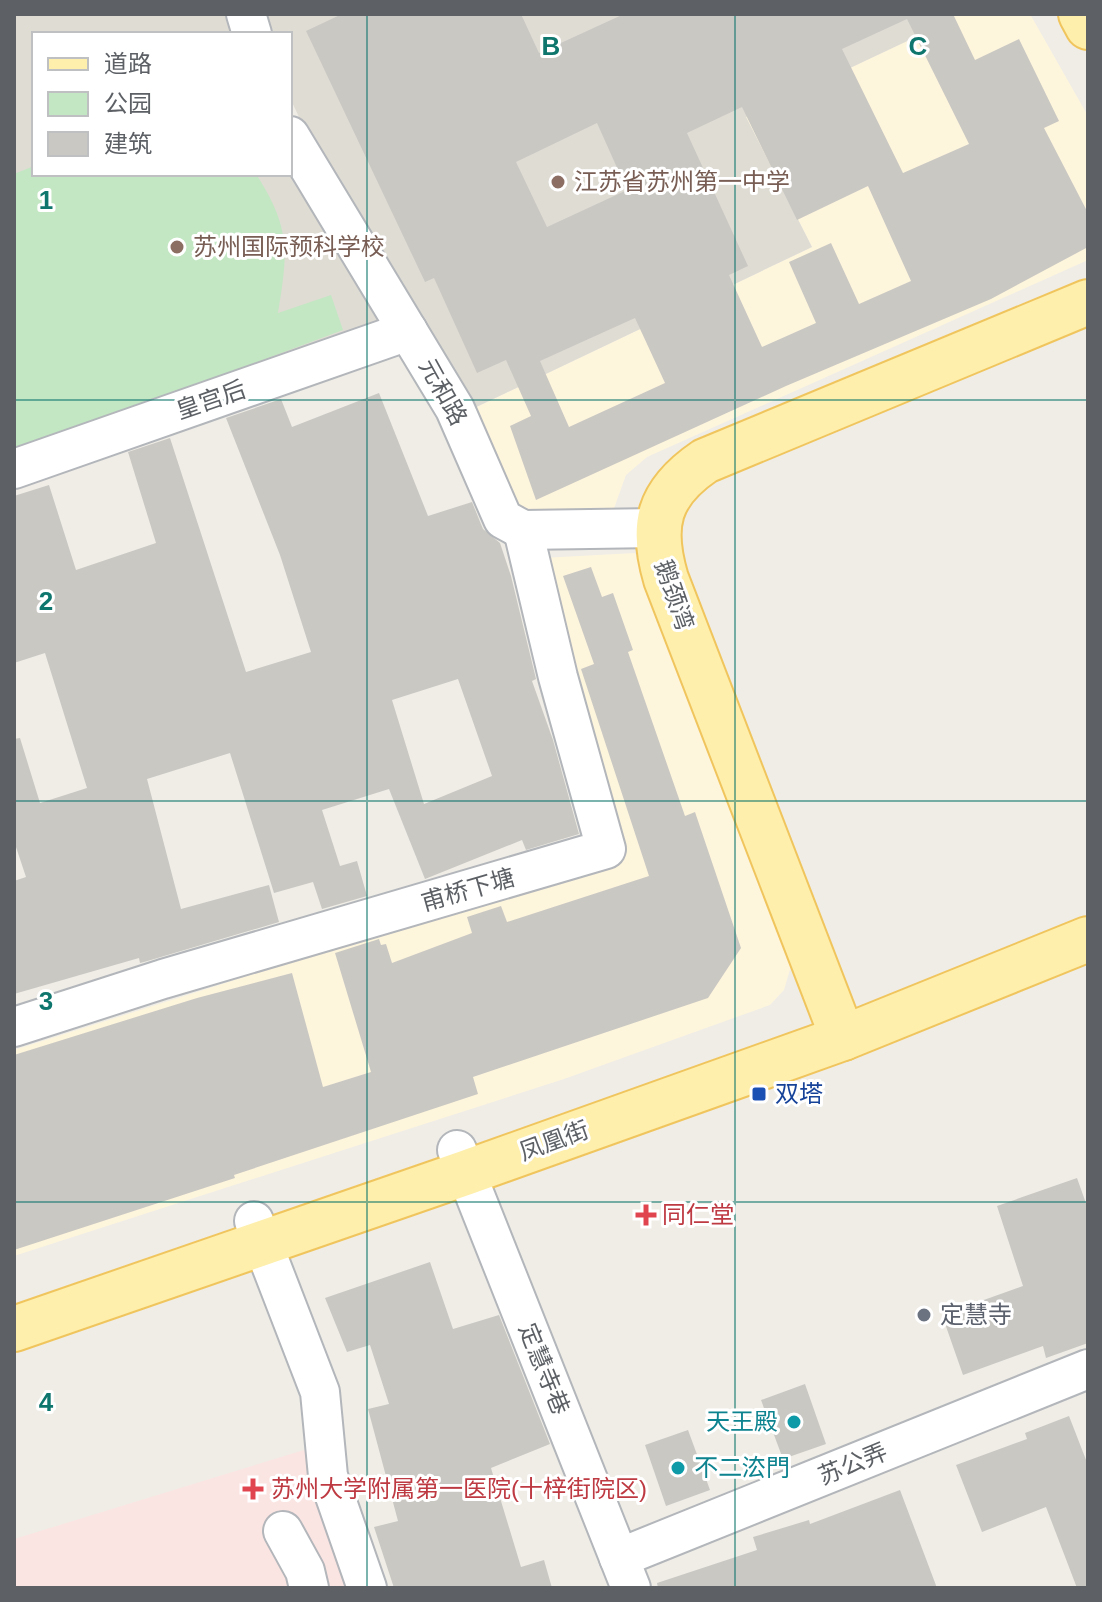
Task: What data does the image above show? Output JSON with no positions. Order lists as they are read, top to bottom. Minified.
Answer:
{"streets":{"main road":["鹅颈湾","凤凰街"],"street":["元和路","皇宫后","甫桥下塘","定慧寺巷","苏公弄"]},"crossings":[["元和路","皇宫后"],["元和路","甫桥下塘"],["鹅颈湾","凤凰街"],["凤凰街","定慧寺巷"],["定慧寺巷","苏公弄"]],"places":{"other":["江苏省苏州第一中学","苏州国际预科学校","定慧寺","天王殿","不二㳒門"],"transit":["双塔"],"health":["同仁堂","苏州大学附属第一医院(十梓街院区)"]},"legend":["道路","公园","建筑"],"grid":{"columns":["B","C"],"rows":["1","2","3","4"]}}
